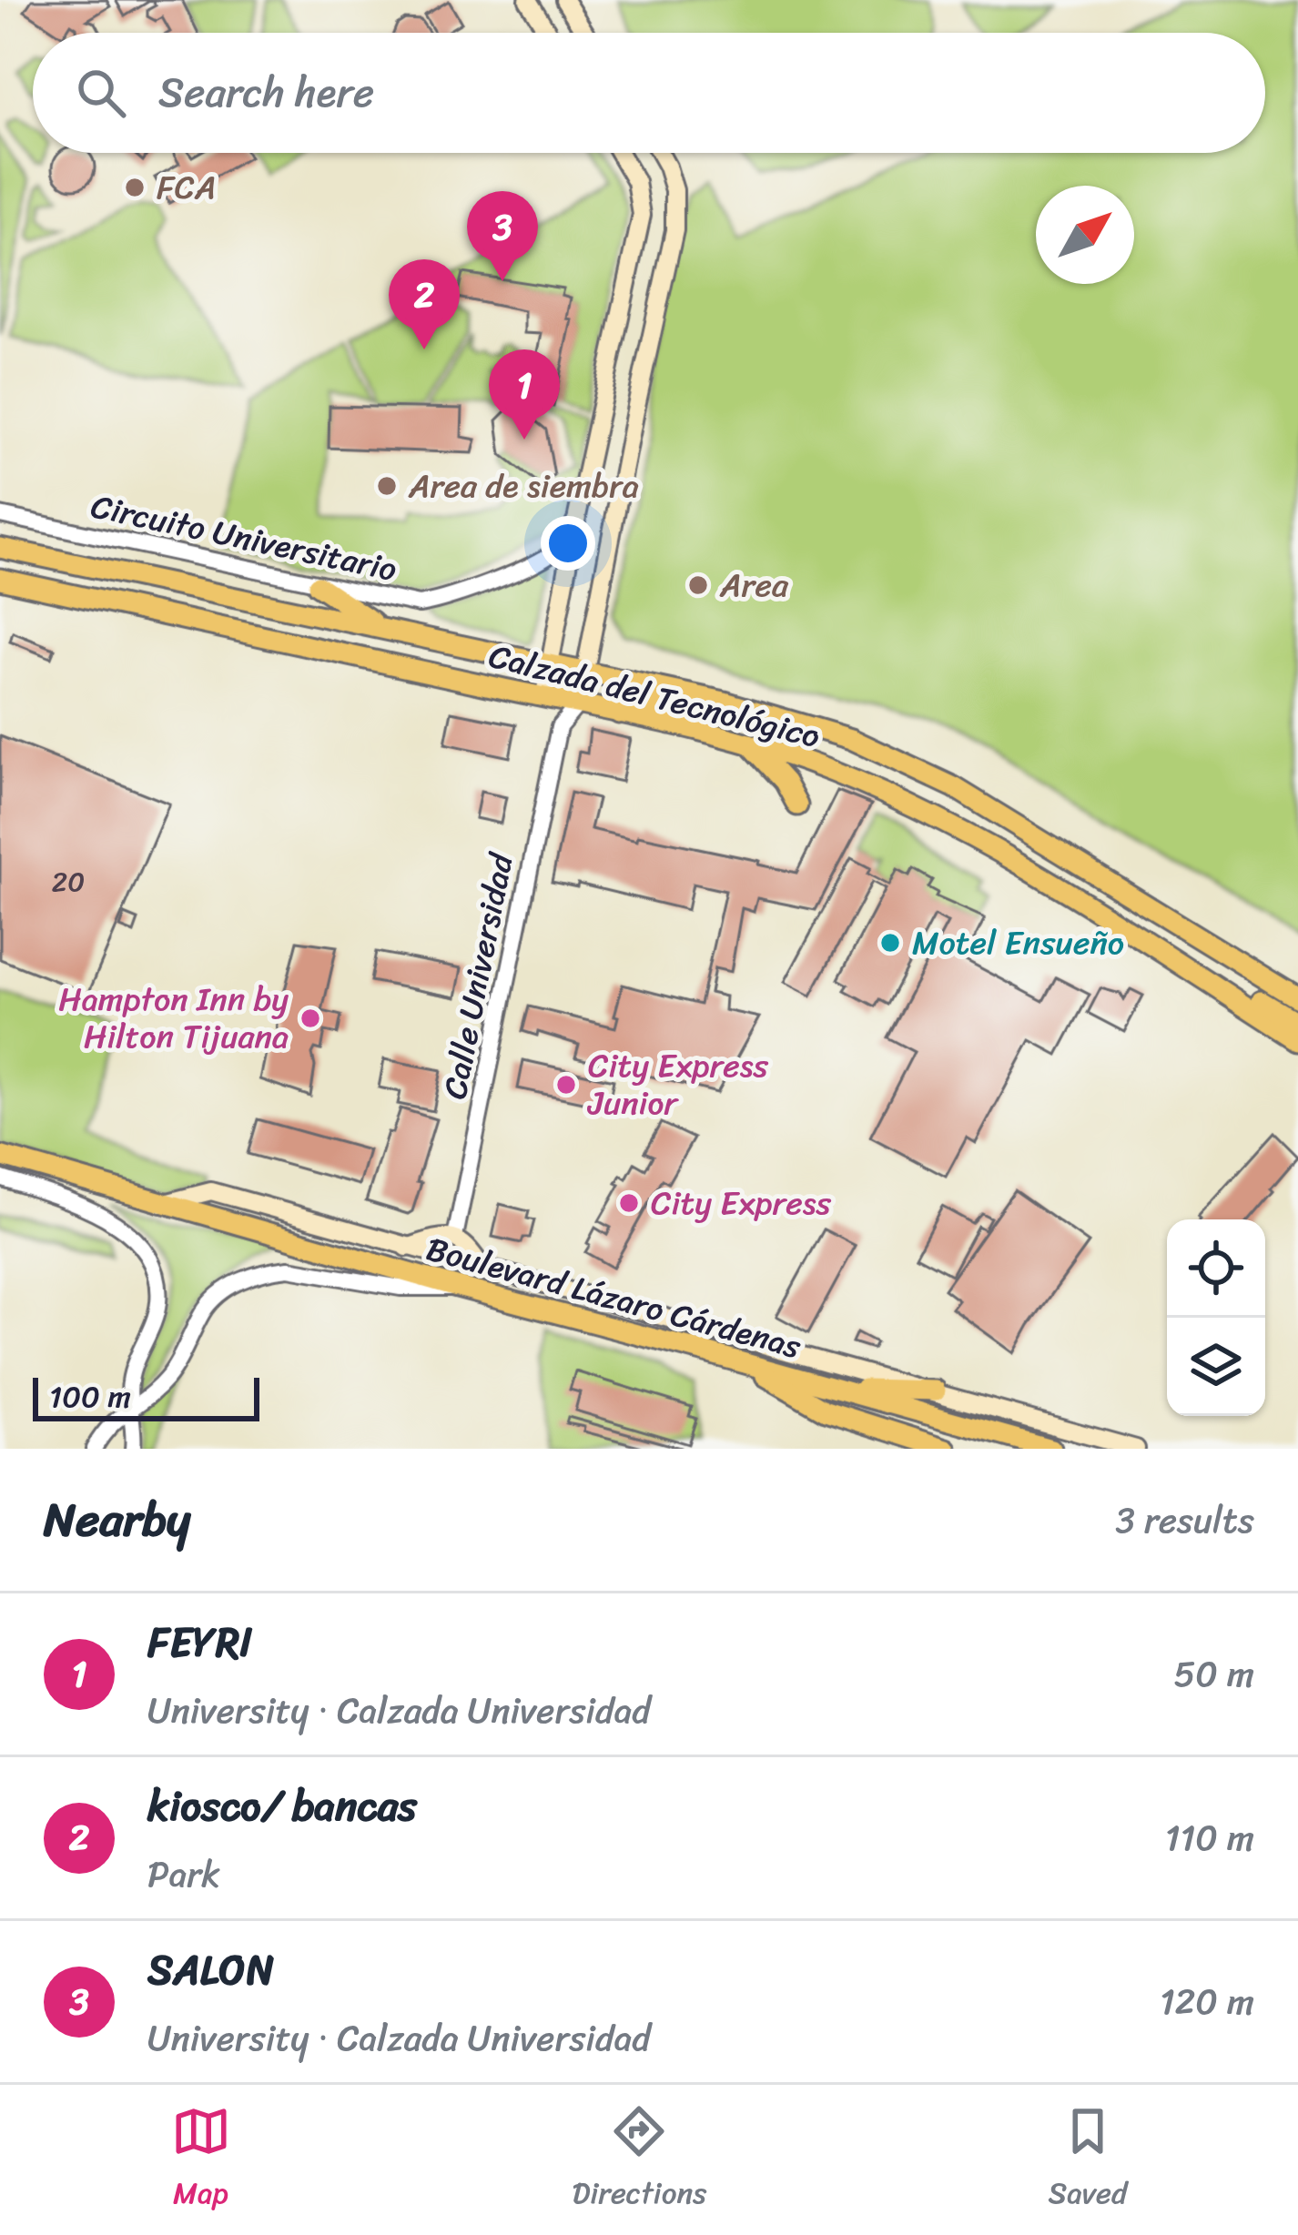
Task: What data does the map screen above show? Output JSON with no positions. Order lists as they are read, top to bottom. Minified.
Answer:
{"streets":{"main road":["Calzada del Tecnológico","Boulevard Lázaro Cárdenas"],"street":["Circuito Universitario","Calle Universidad"]},"crossings":[["Calzada del Tecnológico","Calle Universidad"]],"places":["FCA","Area de siembra","Area","Motel Ensueño","Hampton Inn by Hilton Tijuana","City Express Junior","City Express"],"house_numbers":["20"],"scale_bar":"100 m","north":"top right","page":{"search":"Search here","pins":["3","2","1"],"scale":"100 m","heading":["Nearby","3 results"],"list":[{"mark":"1","name":"FEYRI","note":"University · Calzada Universidad","value":"50 m"},{"mark":"2","name":"kiosco/ bancas","note":"Park","value":"110 m"},{"mark":"3","name":"SALON","note":"University · Calzada Universidad","value":"120 m"}],"nav":["Map","Directions","Saved"]}}
